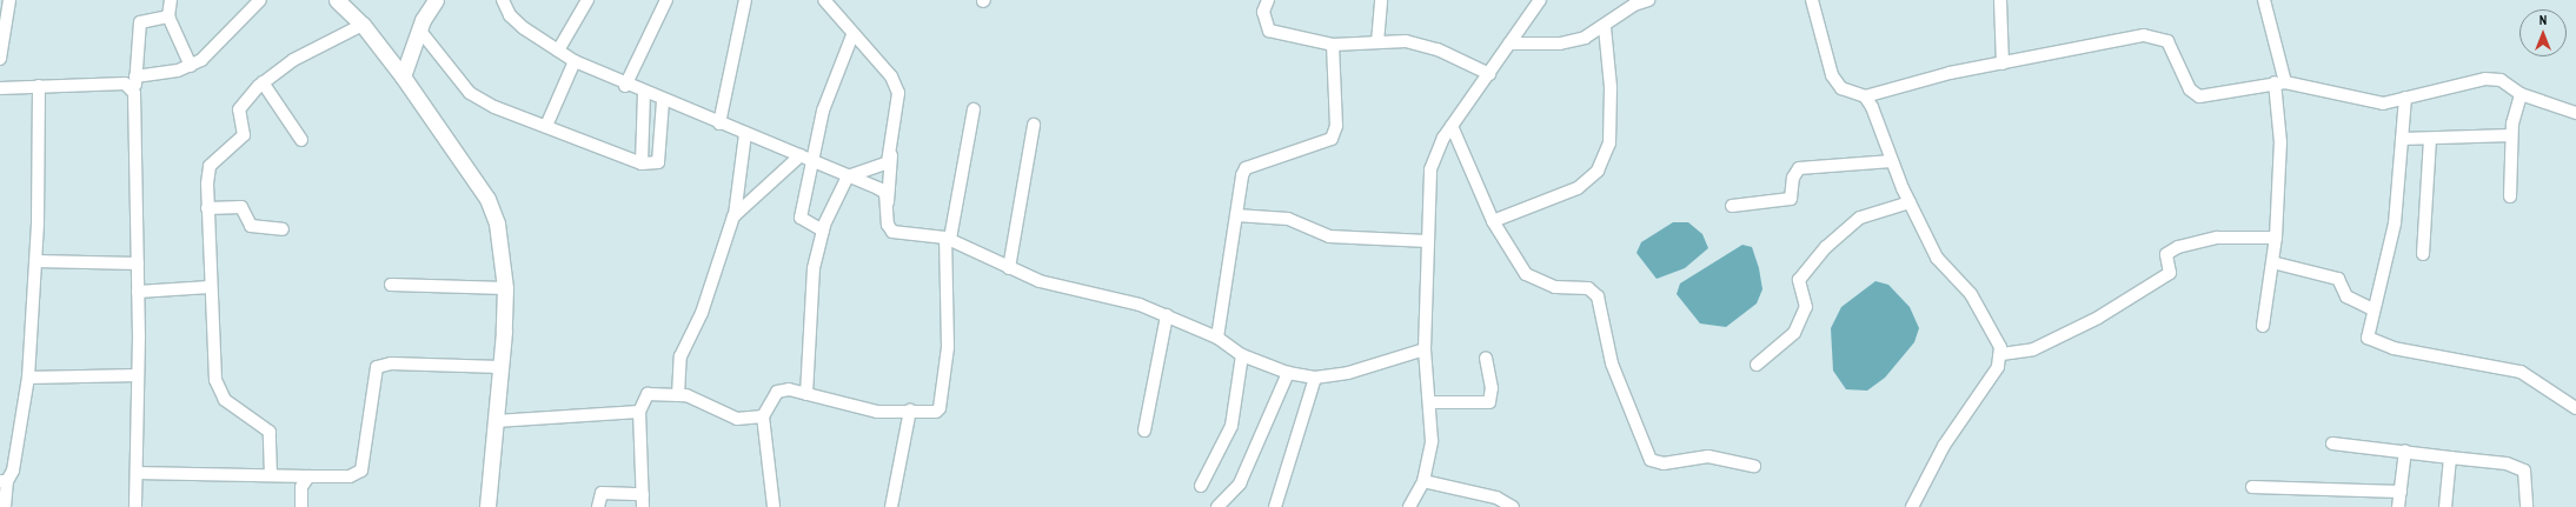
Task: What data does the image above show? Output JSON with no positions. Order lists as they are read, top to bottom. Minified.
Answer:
{"north":"top"}
